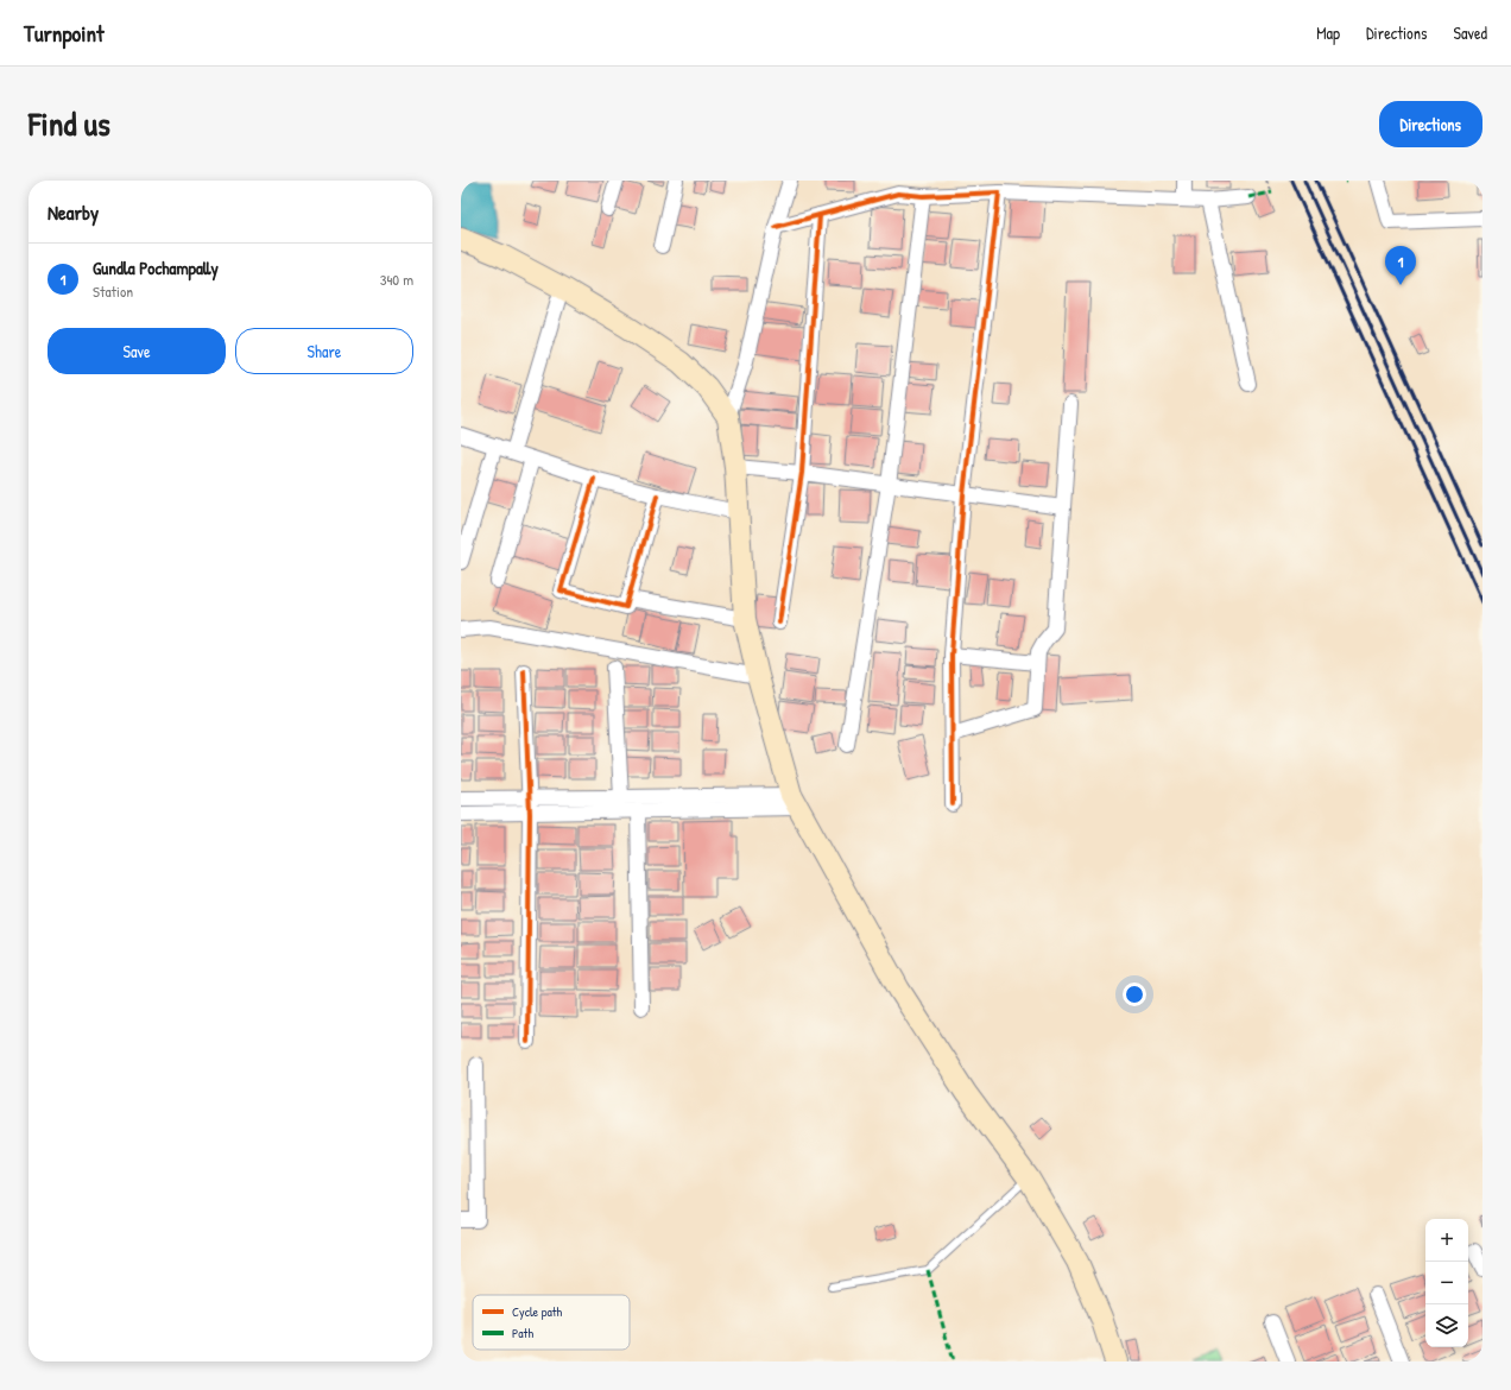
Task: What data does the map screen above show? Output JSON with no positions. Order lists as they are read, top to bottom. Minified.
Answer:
{"legend":["Cycle path","Path"],"page":{"header":"Turnpoint","nav":["Map","Directions","Saved"],"title":"Find us","buttons":["Directions",["Save","Share"]],"heading":"Nearby","list":[{"mark":"1","name":"Gundla Pochampally","note":"Station","value":"340 m"}],"pins":"1","map_buttons":["+","−"]}}
